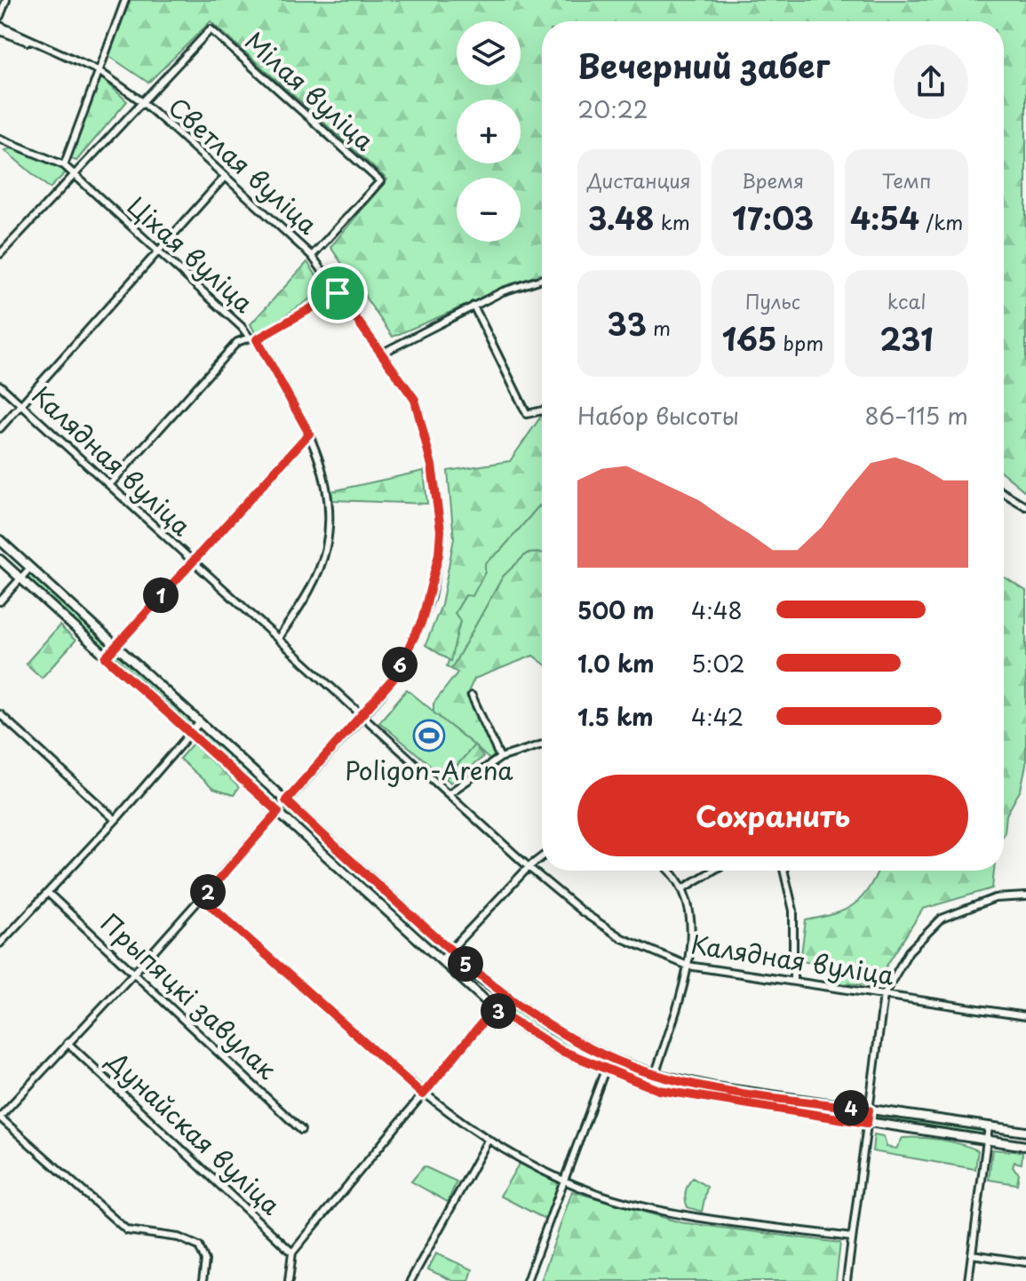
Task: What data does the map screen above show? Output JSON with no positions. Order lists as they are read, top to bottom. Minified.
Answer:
{"streets":{"street":["Мілая вуліца","Светлая вуліца","Ціхая вуліца","Калядная вуліца","Прыпяцкі завулак","Дунайская вуліца"]},"crossings":[["Мілая вуліца","Светлая вуліца"],["Светлая вуліца","Калядная вуліца"],["Светлая вуліца","Прыпяцкі завулак"],["Светлая вуліца","Дунайская вуліца"],["Ціхая вуліца","Калядная вуліца"]],"places":{"sports":["Poligon-Arena"]},"page":{"map_buttons":["+","−"],"heading":["Вечерний забег","20:22"],"stats":[["Дистанция","3.48 km"],["Время","17:03"],["Темп","4:54 /km"],["33 m"],["Пульс","165 bpm"],["kcal","231"]],"chart":["Набор высоты","86–115 m"],"pins":["1","6","2","5","3","4"],"list":[{"name":"500 m","note":"4:48"},{"name":"1.0 km","note":"5:02"},{"name":"1.5 km","note":"4:42"}],"buttons":"Сохранить"}}
